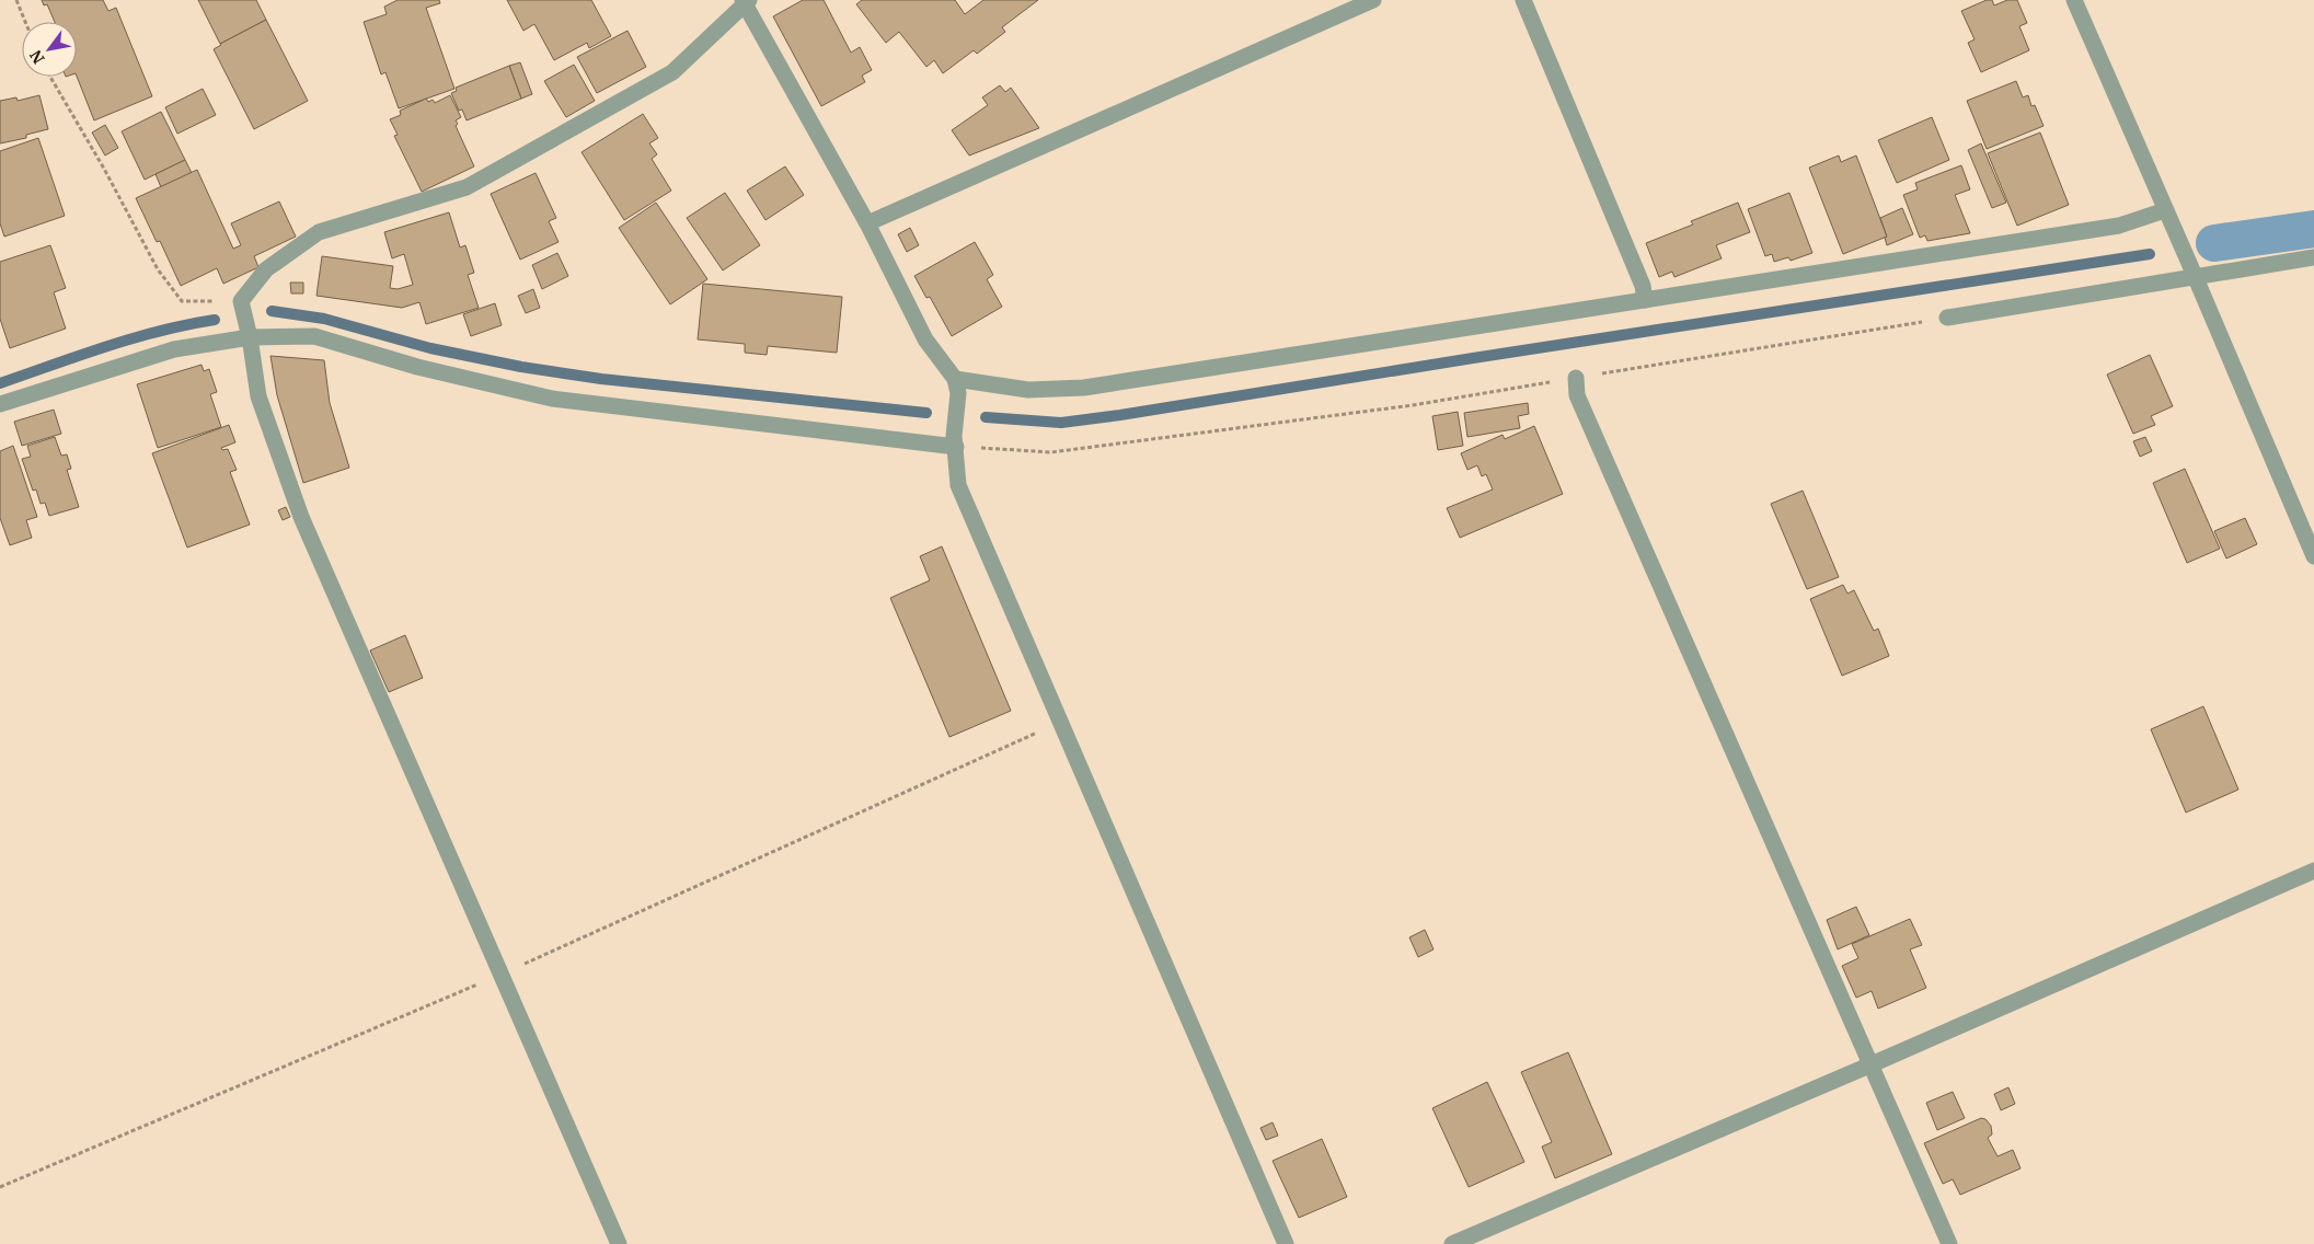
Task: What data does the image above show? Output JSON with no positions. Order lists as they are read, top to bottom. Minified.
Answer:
{"north":"bottom left"}
